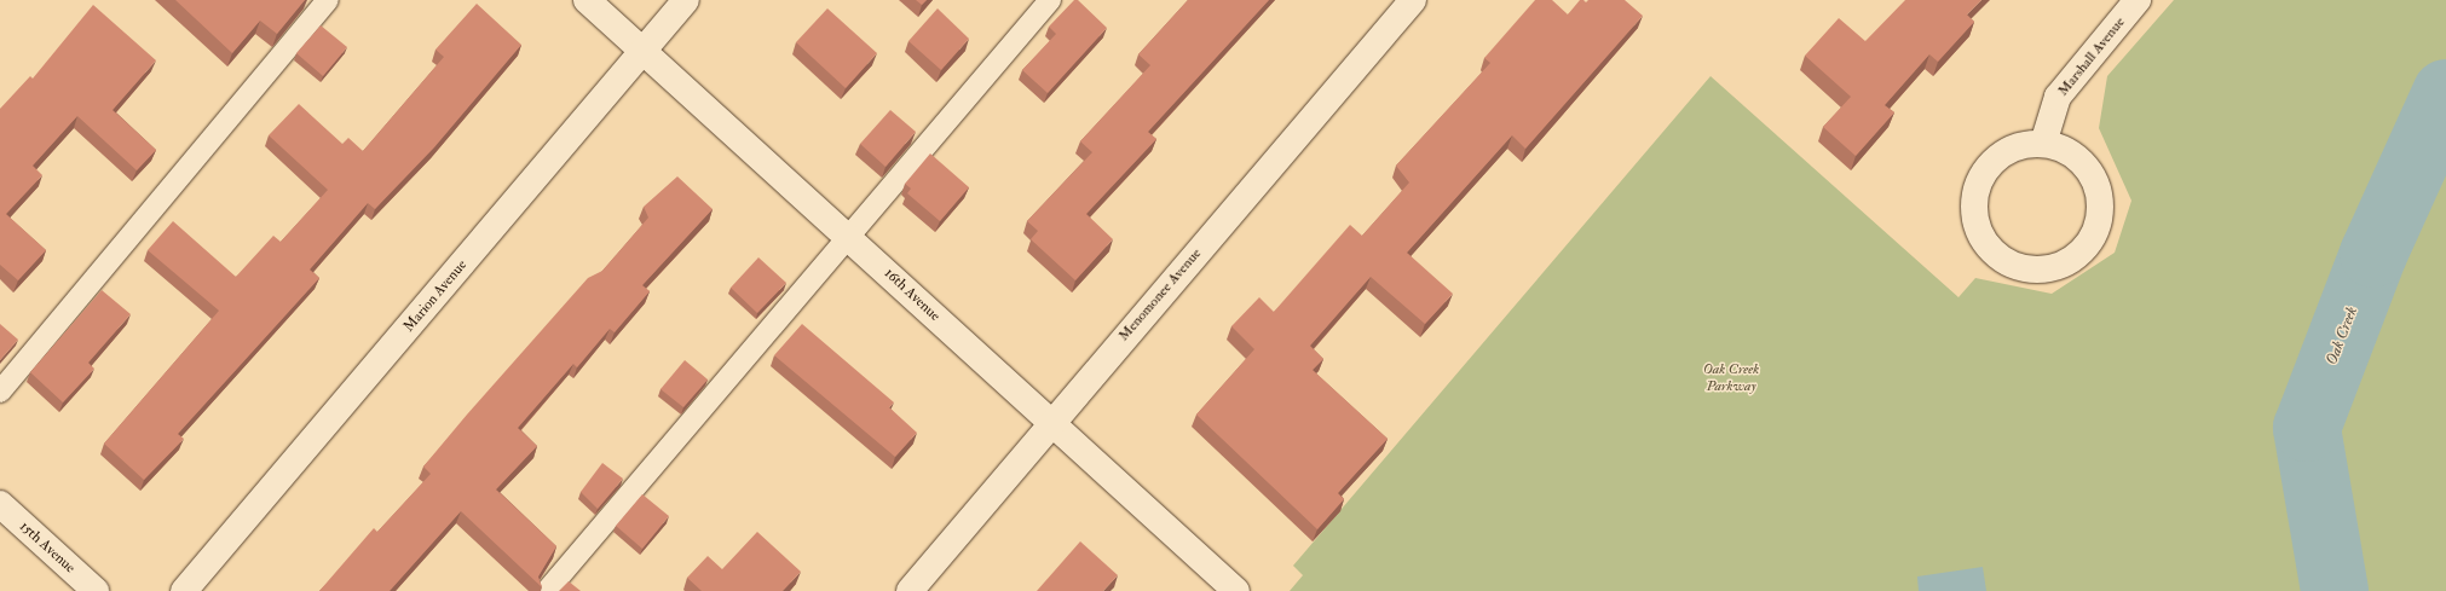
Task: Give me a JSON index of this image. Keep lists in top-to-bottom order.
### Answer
{
  "streets": {
    "street": [
      "Marshall Avenue",
      "16th Avenue",
      "Menomonee Avenue",
      "Marion Avenue",
      "15th Avenue"
    ]
  },
  "crossings": [
    ["16th Avenue", "Menomonee Avenue"],
    ["16th Avenue", "Marion Avenue"]
  ],
  "water": ["Oak Creek"],
  "parks": ["Oak Creek Parkway"]
}
